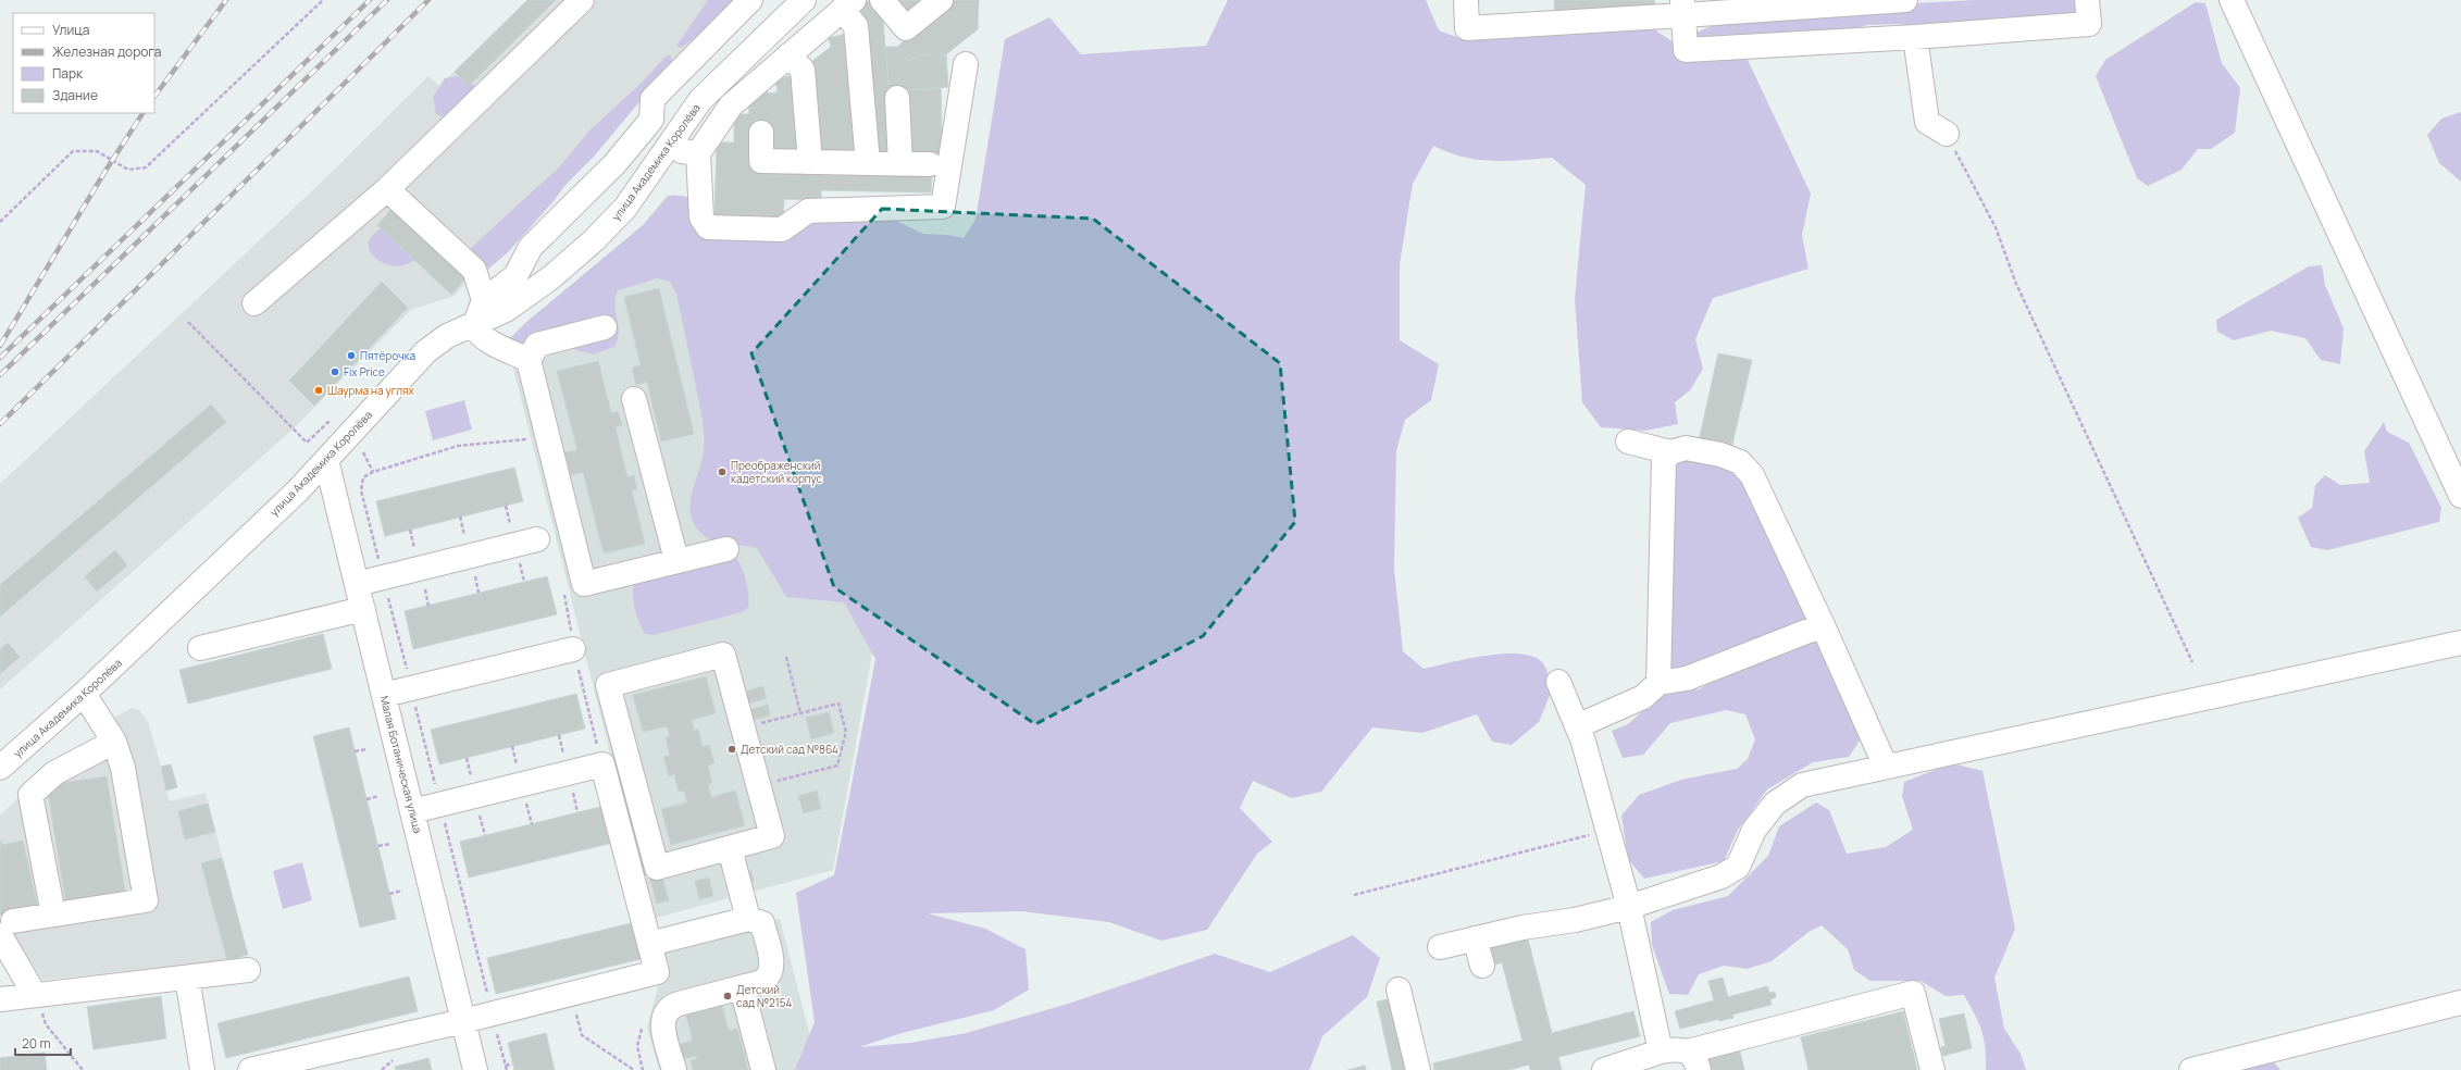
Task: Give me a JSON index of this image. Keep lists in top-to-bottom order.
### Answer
{
  "streets": {
    "street": ["улица Академика Королёва", "Малая Ботаническая улица"]
  },
  "crossings": [
    ["улица Академика Королёва", "Малая Ботаническая улица"]
  ],
  "places": [
    "Пятёрочка",
    "Fix Price",
    "Шаурма на углях",
    "Преображенский кадетский корпус",
    "Детский сад №864",
    "Детский сад №2154"
  ],
  "legend": [
    "Улица",
    "Железная дорога",
    "Парк",
    "Здание"
  ],
  "scale_bar": "20 m"
}
